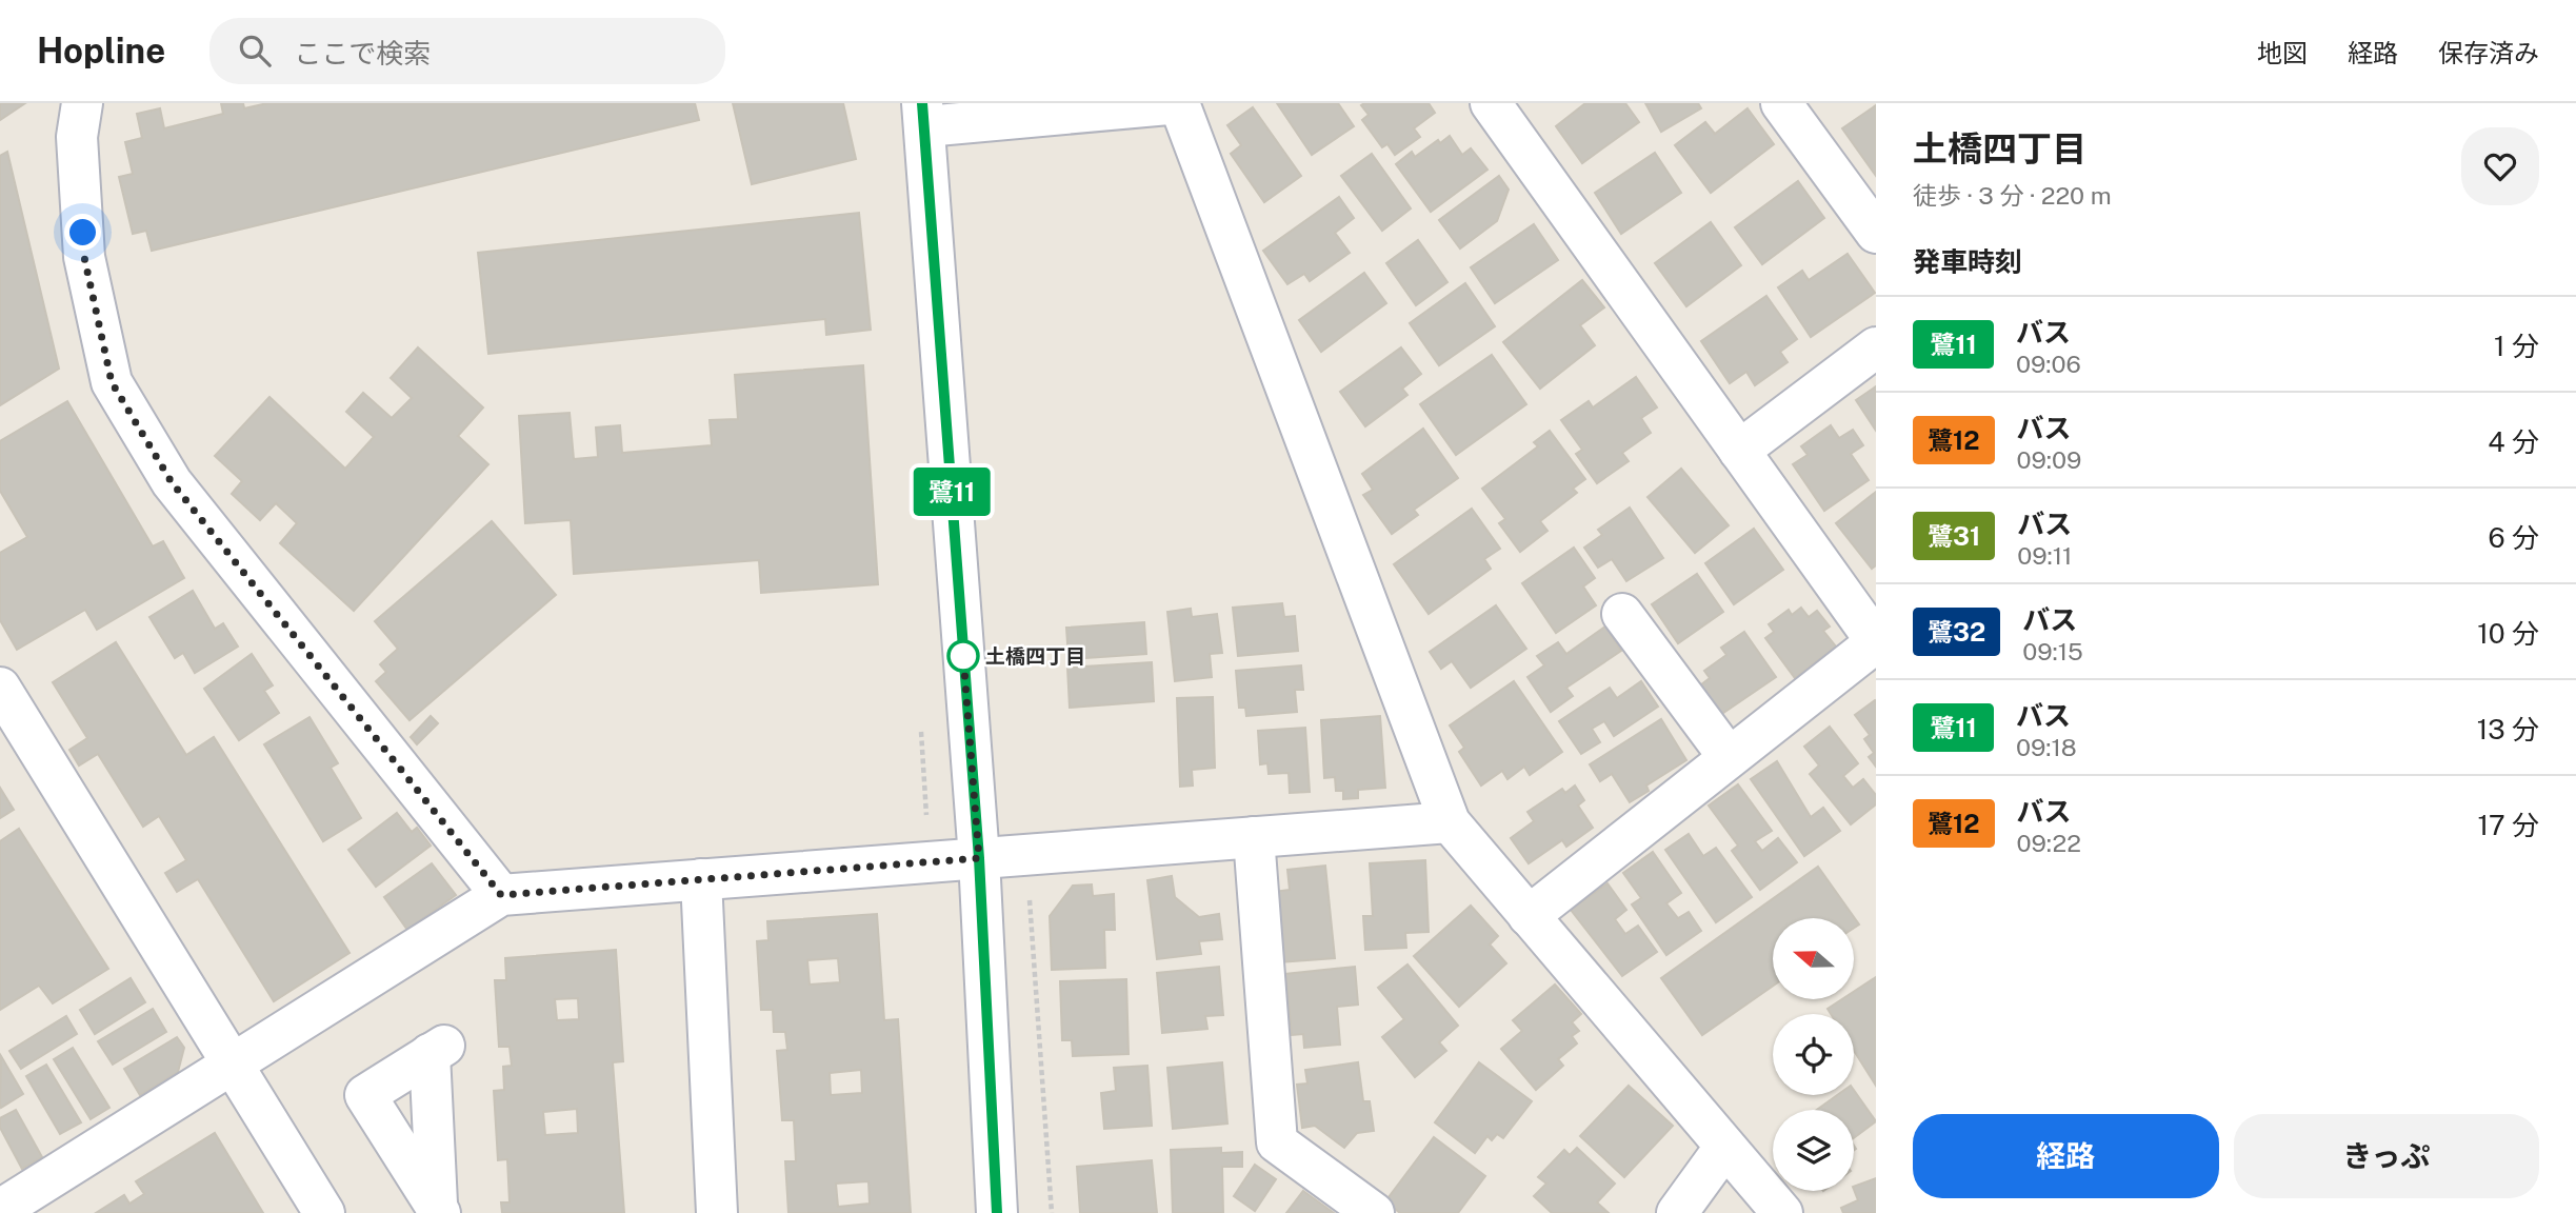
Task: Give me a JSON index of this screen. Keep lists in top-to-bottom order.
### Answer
{
  "places": ["土橋四丁目"],
  "lines": ["bus line 鷺11"],
  "north": "left",
  "page": {
    "header": "Hopline",
    "search": "ここで検索",
    "nav": ["地図", "経路", "保存済み"],
    "on_map": "鷺11",
    "heading": [
      ["土橋四丁目", "徒歩 · 3 分 · 220 m"],
      "発車時刻"
    ],
    "list": [
      {
        "mark": "鷺11",
        "name": "バス",
        "note": "09:06",
        "value": "1 分"
      },
      {
        "mark": "鷺12",
        "name": "バス",
        "note": "09:09",
        "value": "4 分"
      },
      {
        "mark": "鷺31",
        "name": "バス",
        "note": "09:11",
        "value": "6 分"
      },
      {
        "mark": "鷺32",
        "name": "バス",
        "note": "09:15",
        "value": "10 分"
      },
      {
        "mark": "鷺11",
        "name": "バス",
        "note": "09:18",
        "value": "13 分"
      },
      {
        "mark": "鷺12",
        "name": "バス",
        "note": "09:22",
        "value": "17 分"
      }
    ],
    "buttons": ["経路", "きっぷ"]
  }
}
